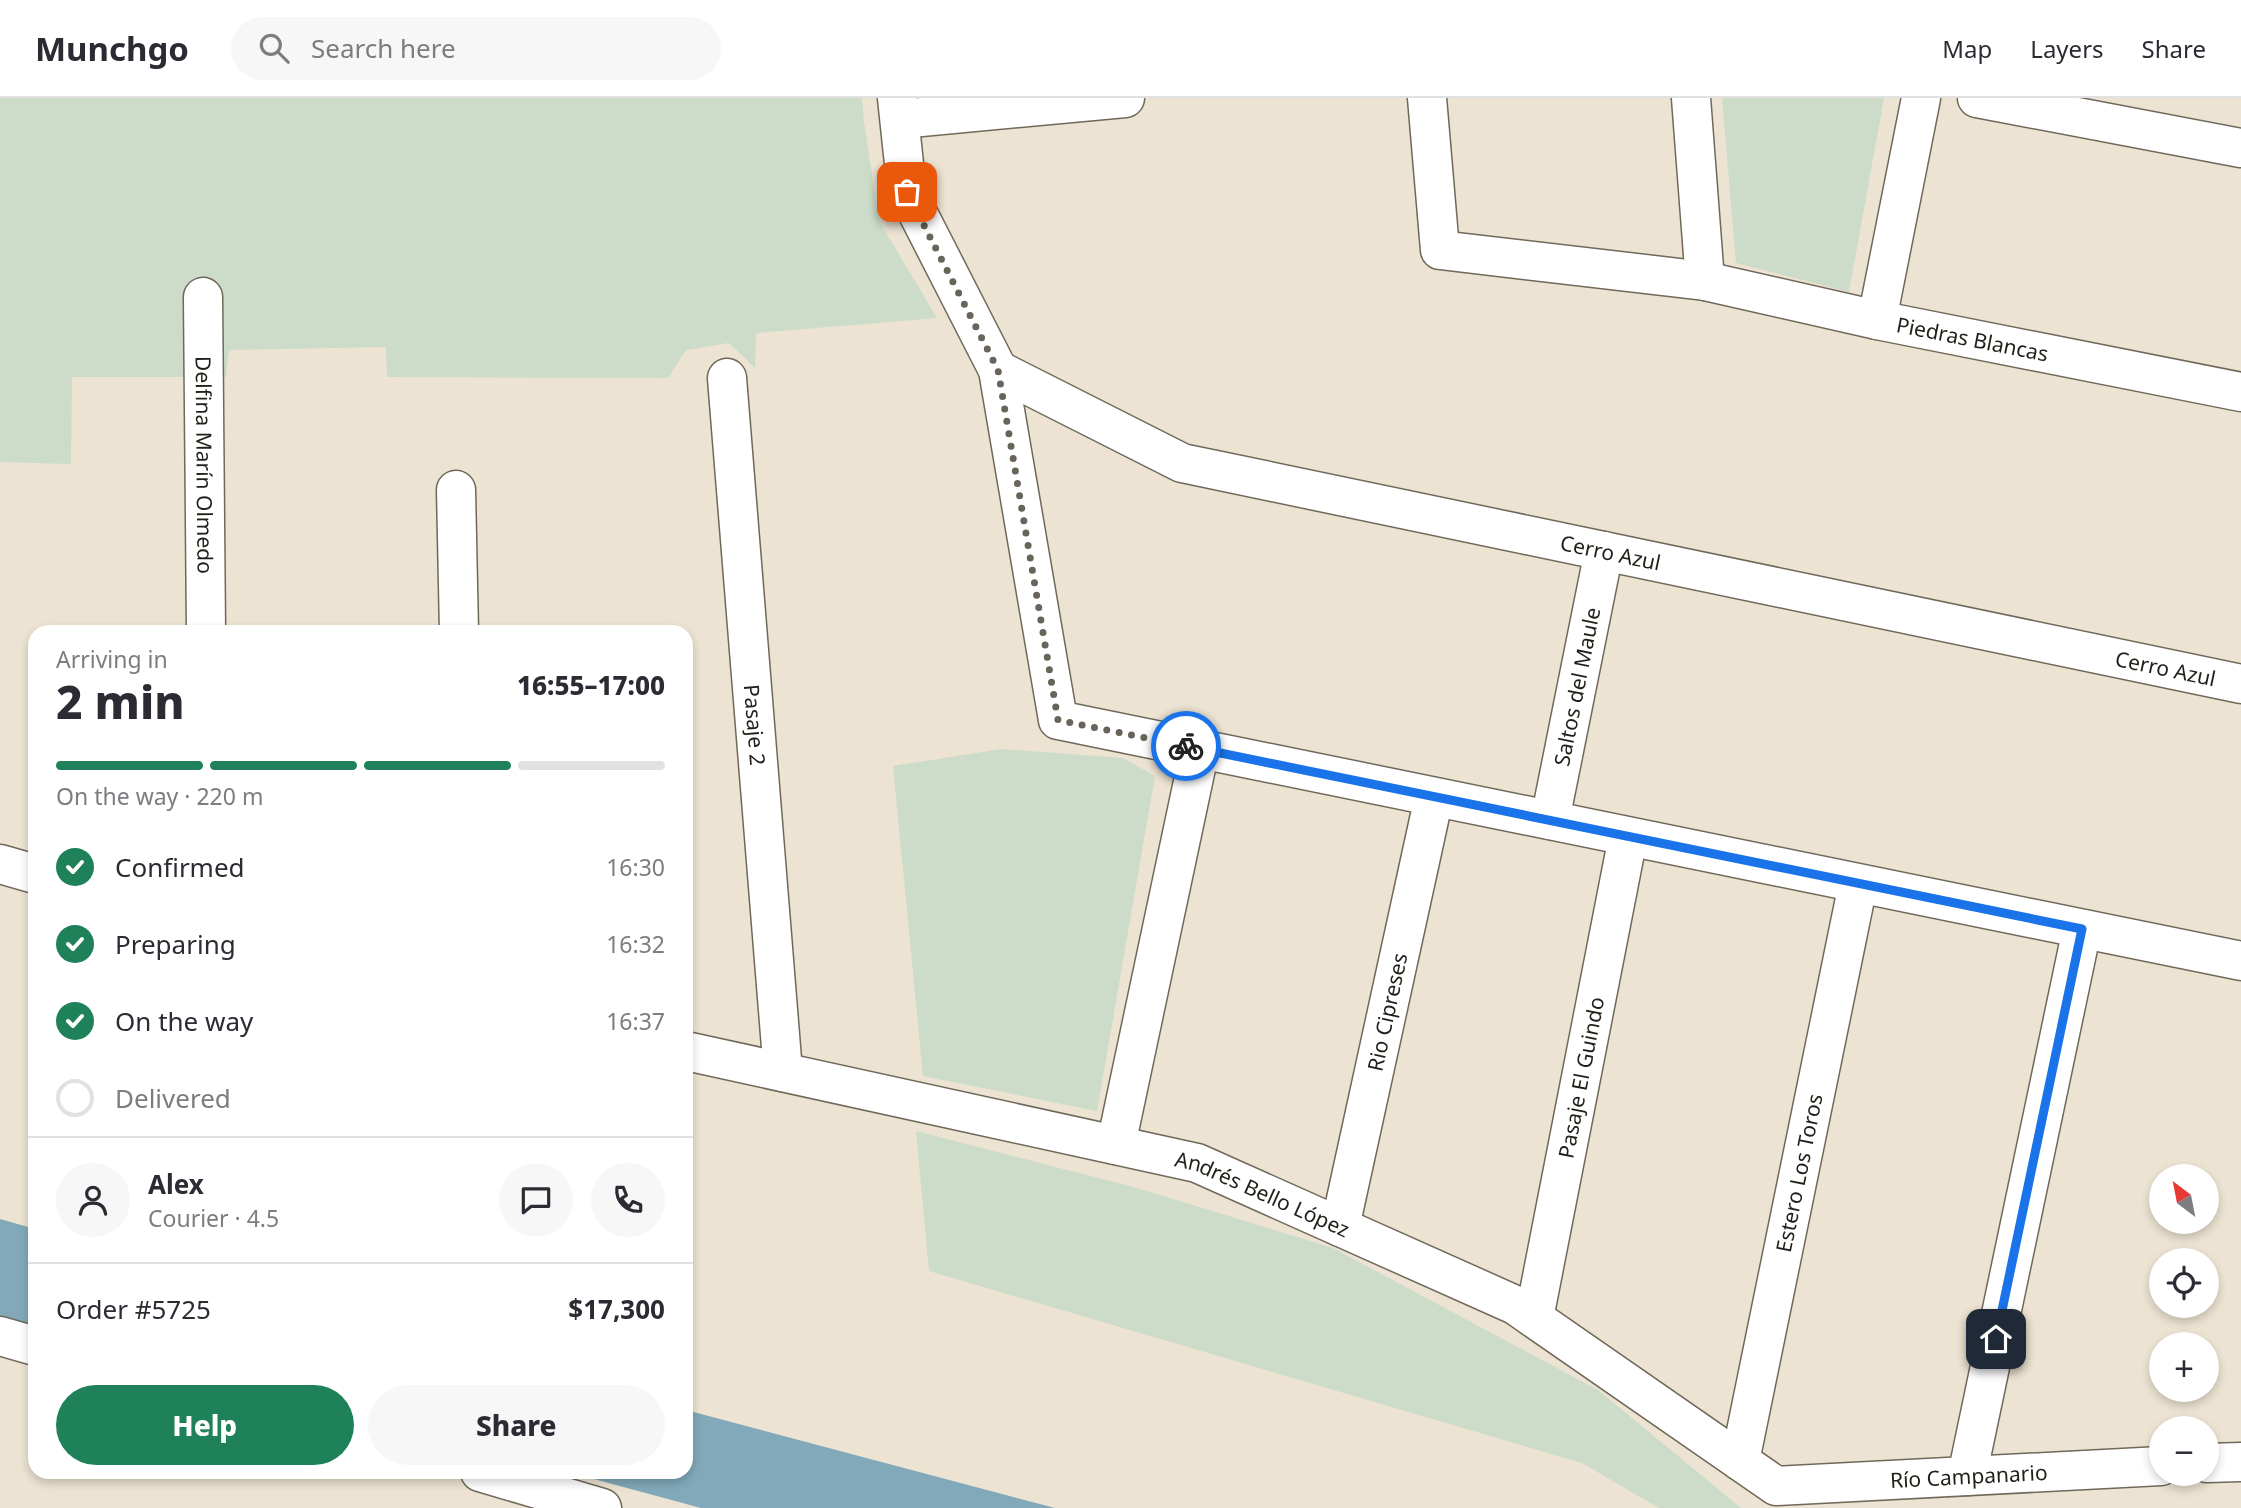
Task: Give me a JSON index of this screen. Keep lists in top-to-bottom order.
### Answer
{
  "streets": {
    "street": [
      "Piedras Blancas",
      "Delfina Marín Olmedo",
      "Cerro Azul",
      "Saltos del Maule",
      "Pasaje 2",
      "Rio Cipreses",
      "Pasaje El Guindo",
      "Estero Los Toros",
      "Andrés Bello López",
      "Río Campanario"
    ]
  },
  "crossings": [
    ["Cerro Azul", "Saltos del Maule"],
    ["Pasaje 2", "Andrés Bello López"],
    ["Rio Cipreses", "Andrés Bello López"],
    ["Pasaje El Guindo", "Andrés Bello López"],
    ["Estero Los Toros", "Andrés Bello López"],
    ["Andrés Bello López", "Río Campanario"]
  ],
  "north": "top left",
  "page": {
    "header": "Munchgo",
    "search": "Search here",
    "nav": ["Map", "Layers", "Share"],
    "heading": ["2 min", "Arriving in", "16:55–17:00"],
    "panel": [
      "Alex",
      "Courier · 4.5",
      "Order #5725",
      "$17,300"
    ],
    "bar": "On the way · 220 m",
    "list": [
      ["Confirmed", "16:30"],
      ["Preparing", "16:32"],
      ["On the way", "16:37"],
      "Delivered"
    ],
    "map_buttons": ["+", "−"],
    "buttons": ["Help", "Share"]
  }
}
